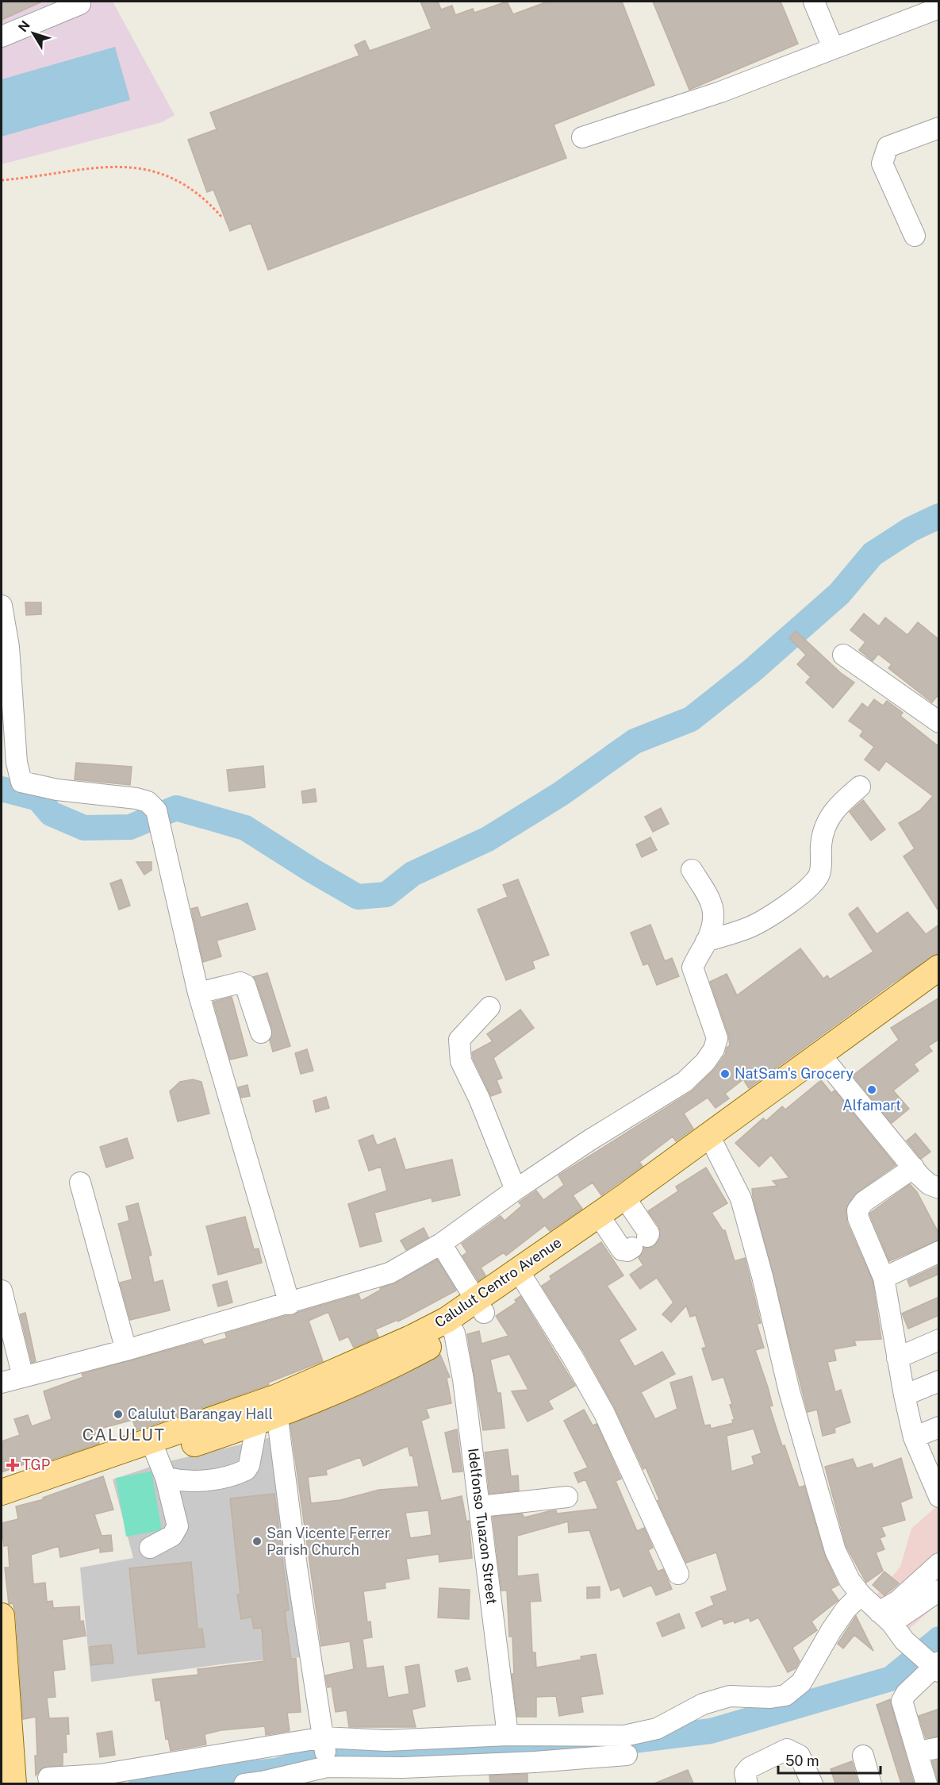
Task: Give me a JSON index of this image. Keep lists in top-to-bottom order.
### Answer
{
  "streets": {
    "main road": ["Calulut Centro Avenue"],
    "street": ["Idelfonso Tuazon Street"]
  },
  "crossings": [
    ["Calulut Centro Avenue", "Idelfonso Tuazon Street"]
  ],
  "districts": ["CALULUT"],
  "places": {
    "other": [
      "NatSam's Grocery",
      "Alfamart",
      "Calulut Barangay Hall",
      "San Vicente Ferrer Parish Church"
    ],
    "health": ["TGP"]
  },
  "scale_bar": "50 m",
  "north": "top left"
}
